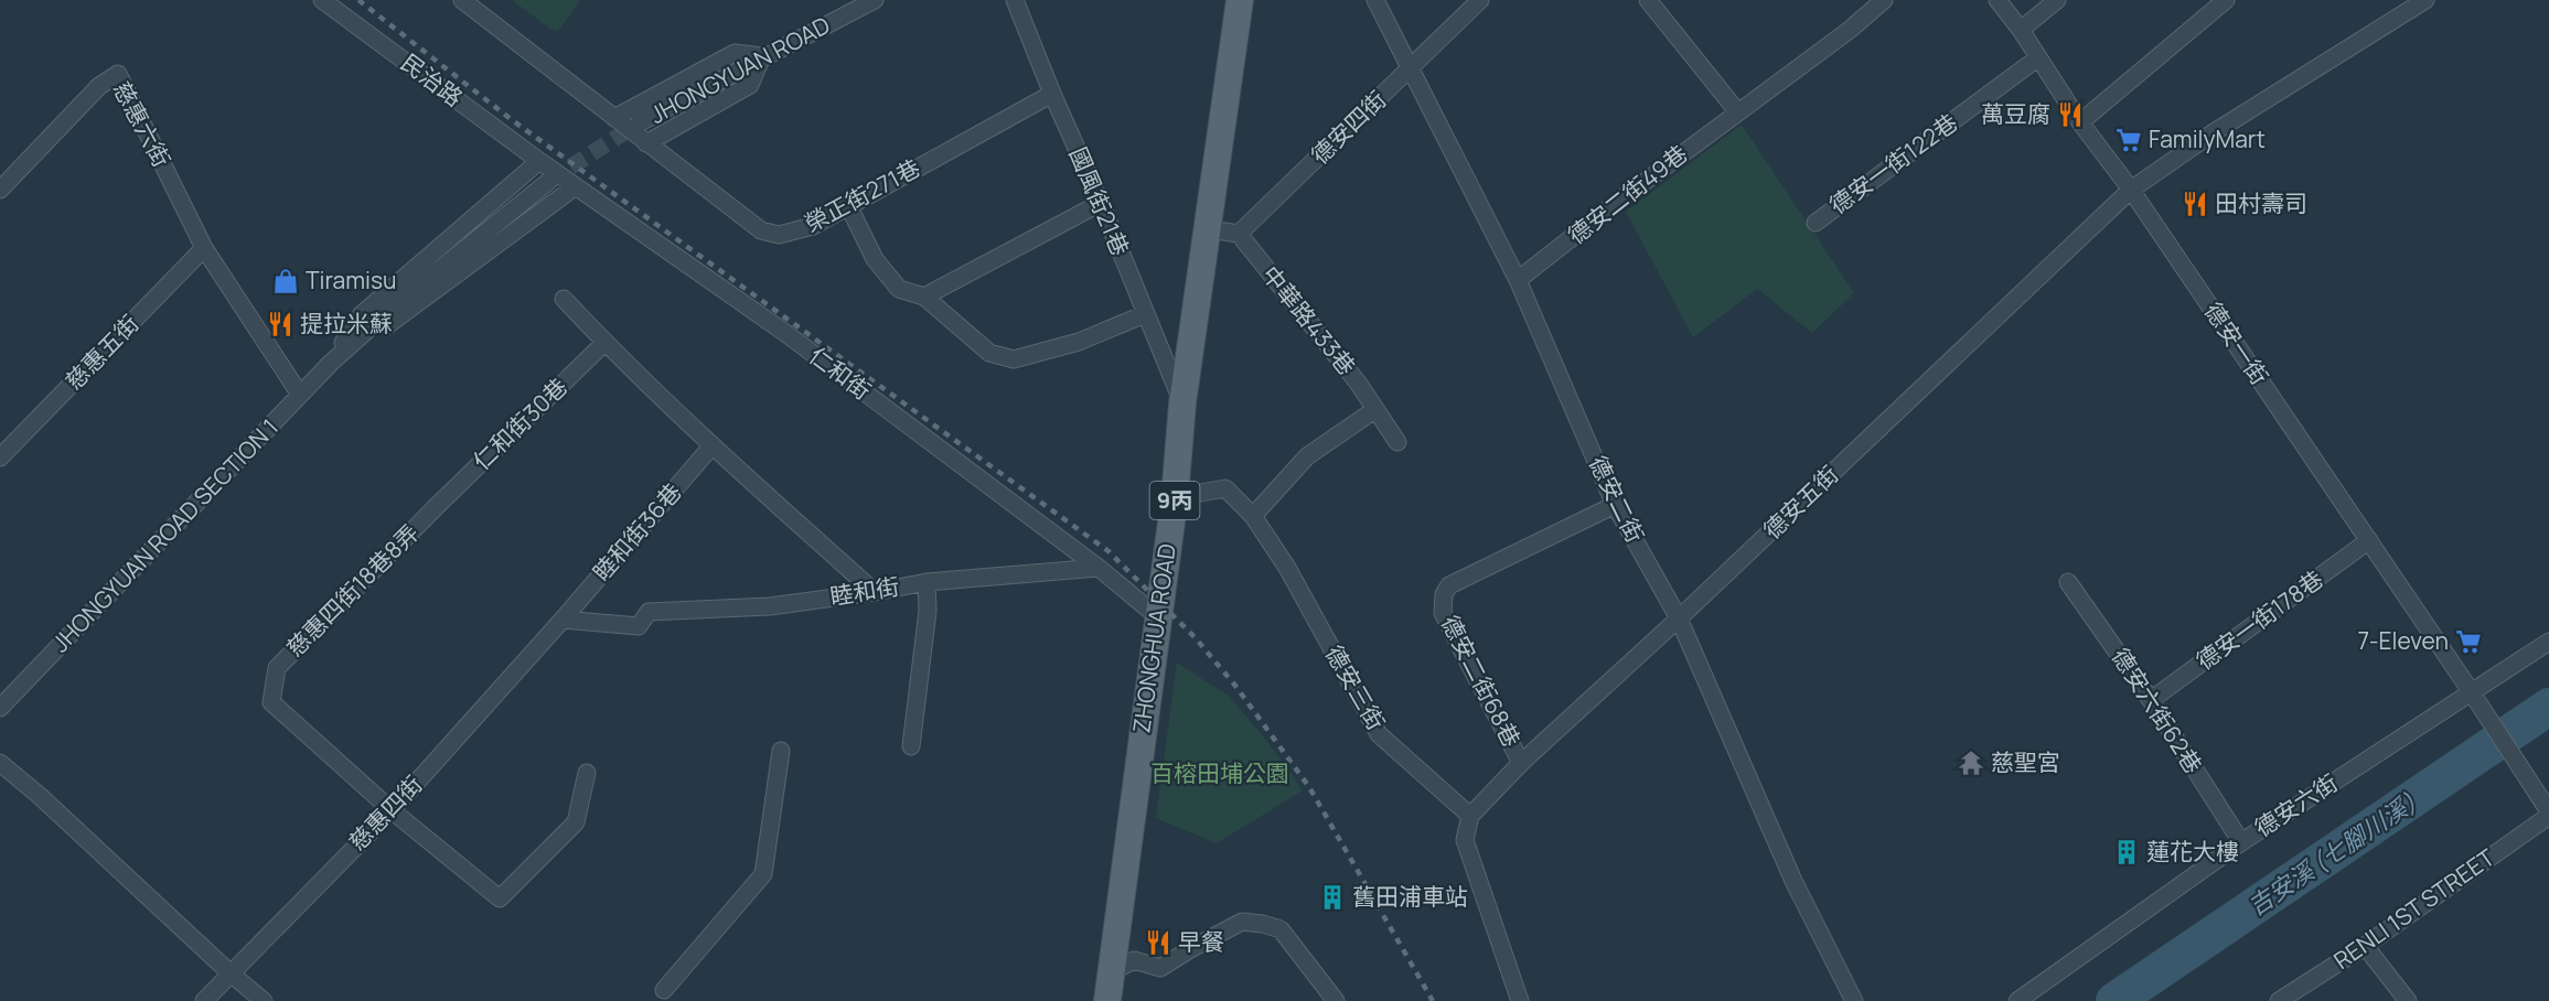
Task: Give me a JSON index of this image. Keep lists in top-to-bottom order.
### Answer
{
  "streets": {
    "main road": ["9丙", "ZHONGHUA ROAD"],
    "street": [
      "JHONGYUAN ROAD",
      "民治路",
      "慈惠六街",
      "德安四街",
      "德安一街122巷",
      "德安二街49巷",
      "榮正街271巷",
      "國風街21巷",
      "中華路433巷",
      "德安一街",
      "慈惠五街",
      "仁和街",
      "仁和街30巷",
      "德安二街",
      "德安五街",
      "睦和街36巷",
      "JHONGYUAN ROAD SECTION 1",
      "慈惠四街18巷8弄",
      "睦和街",
      "德安一街178巷",
      "德安二街68巷",
      "德安三街",
      "德安六街62巷",
      "德安六街",
      "慈惠四街",
      "RENLI 1ST STREET"
    ]
  },
  "crossings": [
    ["民治路", "仁和街"],
    ["慈惠六街", "慈惠五街"],
    ["德安四街", "中華路433巷"],
    ["德安四街", "德安二街"],
    ["德安一街122巷", "德安一街"],
    ["德安二街49巷", "德安二街"],
    ["榮正街271巷", "國風街21巷"],
    ["國風街21巷", "ZHONGHUA ROAD"],
    ["德安一街", "德安五街"],
    ["德安一街", "德安一街178巷"],
    ["德安一街", "德安六街"],
    ["德安一街", "RENLI 1ST STREET"],
    ["仁和街", "睦和街"],
    ["仁和街30巷", "慈惠四街18巷8弄"],
    ["德安二街", "德安五街"],
    ["德安二街", "德安二街68巷"],
    ["德安五街", "德安二街68巷"],
    ["德安五街", "德安三街"],
    ["睦和街36巷", "睦和街"],
    ["睦和街36巷", "慈惠四街"],
    ["慈惠四街18巷8弄", "慈惠四街"],
    ["睦和街", "慈惠四街"],
    ["德安一街178巷", "德安六街62巷"],
    ["ZHONGHUA ROAD", "德安三街"],
    ["德安六街62巷", "德安六街"]
  ],
  "water": ["吉安溪 (七腳川溪)"],
  "parks": ["百榕田埔公園"],
  "places": {
    "restaurant": [
      "萬豆腐",
      "田村壽司",
      "提拉米蘇",
      "早餐"
    ],
    "supermarket": ["FamilyMart", "7-Eleven"],
    "shop": ["Tiramisu"],
    "temple": ["慈聖宮"],
    "building": ["蓮花大樓", "舊田浦車站"]
  }
}
